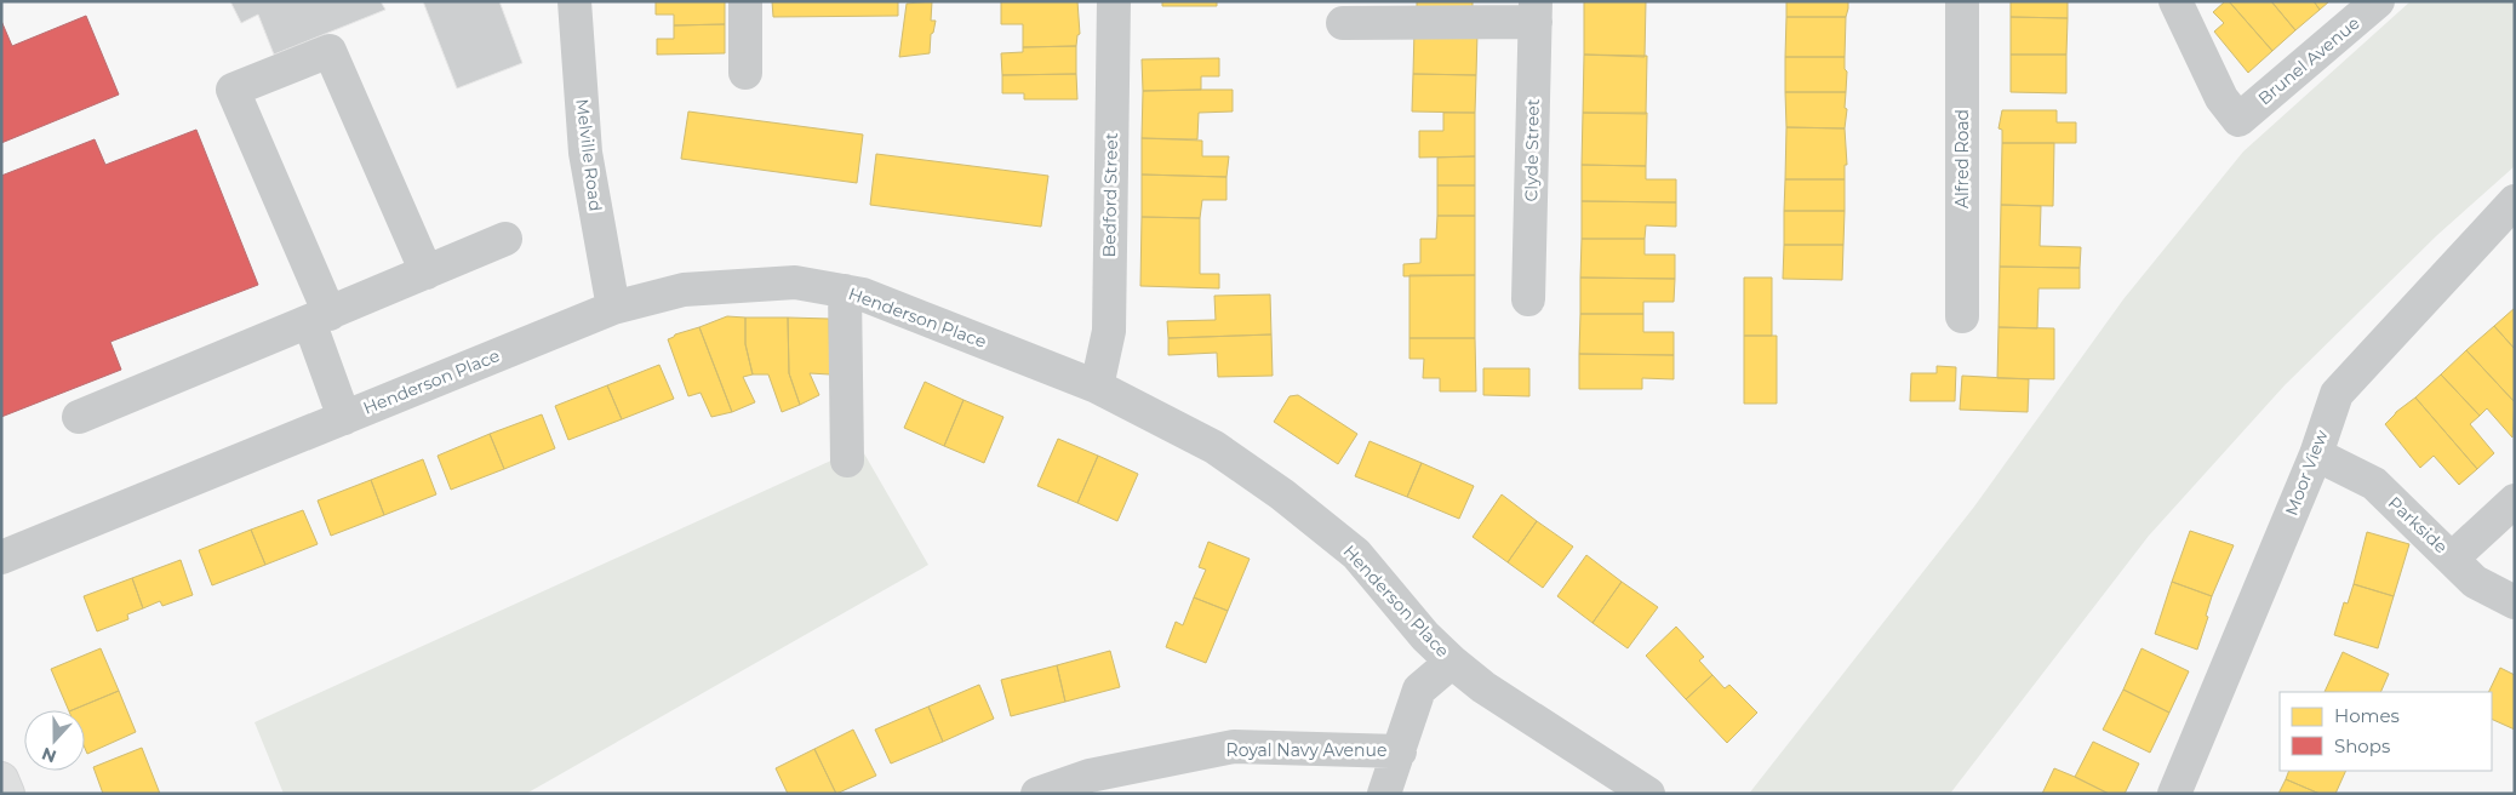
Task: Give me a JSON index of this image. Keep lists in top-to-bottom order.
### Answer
{
  "streets": {
    "street": [
      "Brunel Avenue",
      "Clyde Street",
      "Melville Road",
      "Alfred Road",
      "Bedford Street",
      "Henderson Place",
      "Moor View",
      "Parkside",
      "Royal Navy Avenue"
    ]
  },
  "crossings": [
    ["Melville Road", "Henderson Place"],
    ["Bedford Street", "Henderson Place"],
    ["Moor View", "Parkside"]
  ],
  "legend": ["Homes", "Shops"],
  "north": "bottom"
}
